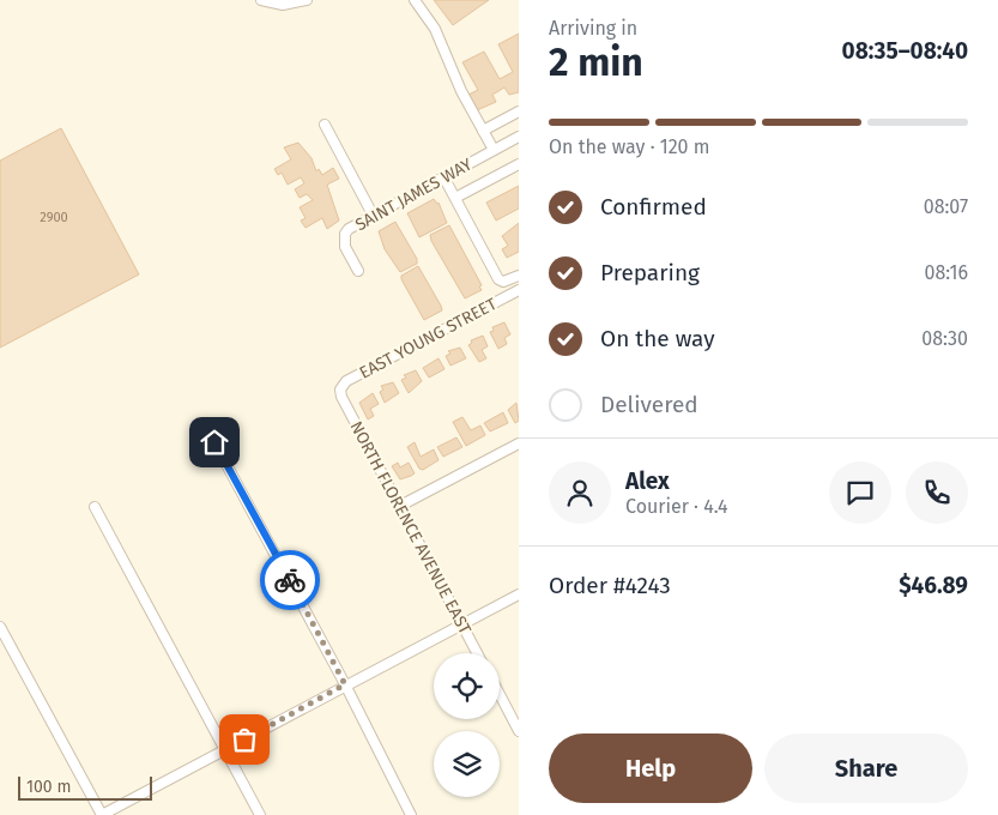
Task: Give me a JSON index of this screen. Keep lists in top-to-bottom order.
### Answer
{
  "streets": {
    "street": ["SAINT JAMES WAY", "EAST YOUNG STREET", "NORTH FLORENCE AVENUE EAST"]
  },
  "crossings": [
    ["EAST YOUNG STREET", "NORTH FLORENCE AVENUE EAST"]
  ],
  "house_numbers": ["2900"],
  "scale_bar": "100 m",
  "page": {
    "heading": ["2 min", "Arriving in", "08:35–08:40"],
    "panel": [
      "Alex",
      "Courier · 4.4",
      "Order #4243",
      "$46.89"
    ],
    "bar": "On the way · 120 m",
    "list": [
      ["Confirmed", "08:07"],
      ["Preparing", "08:16"],
      ["On the way", "08:30"],
      "Delivered"
    ],
    "buttons": ["Help", "Share"],
    "scale": "100 m"
  }
}
